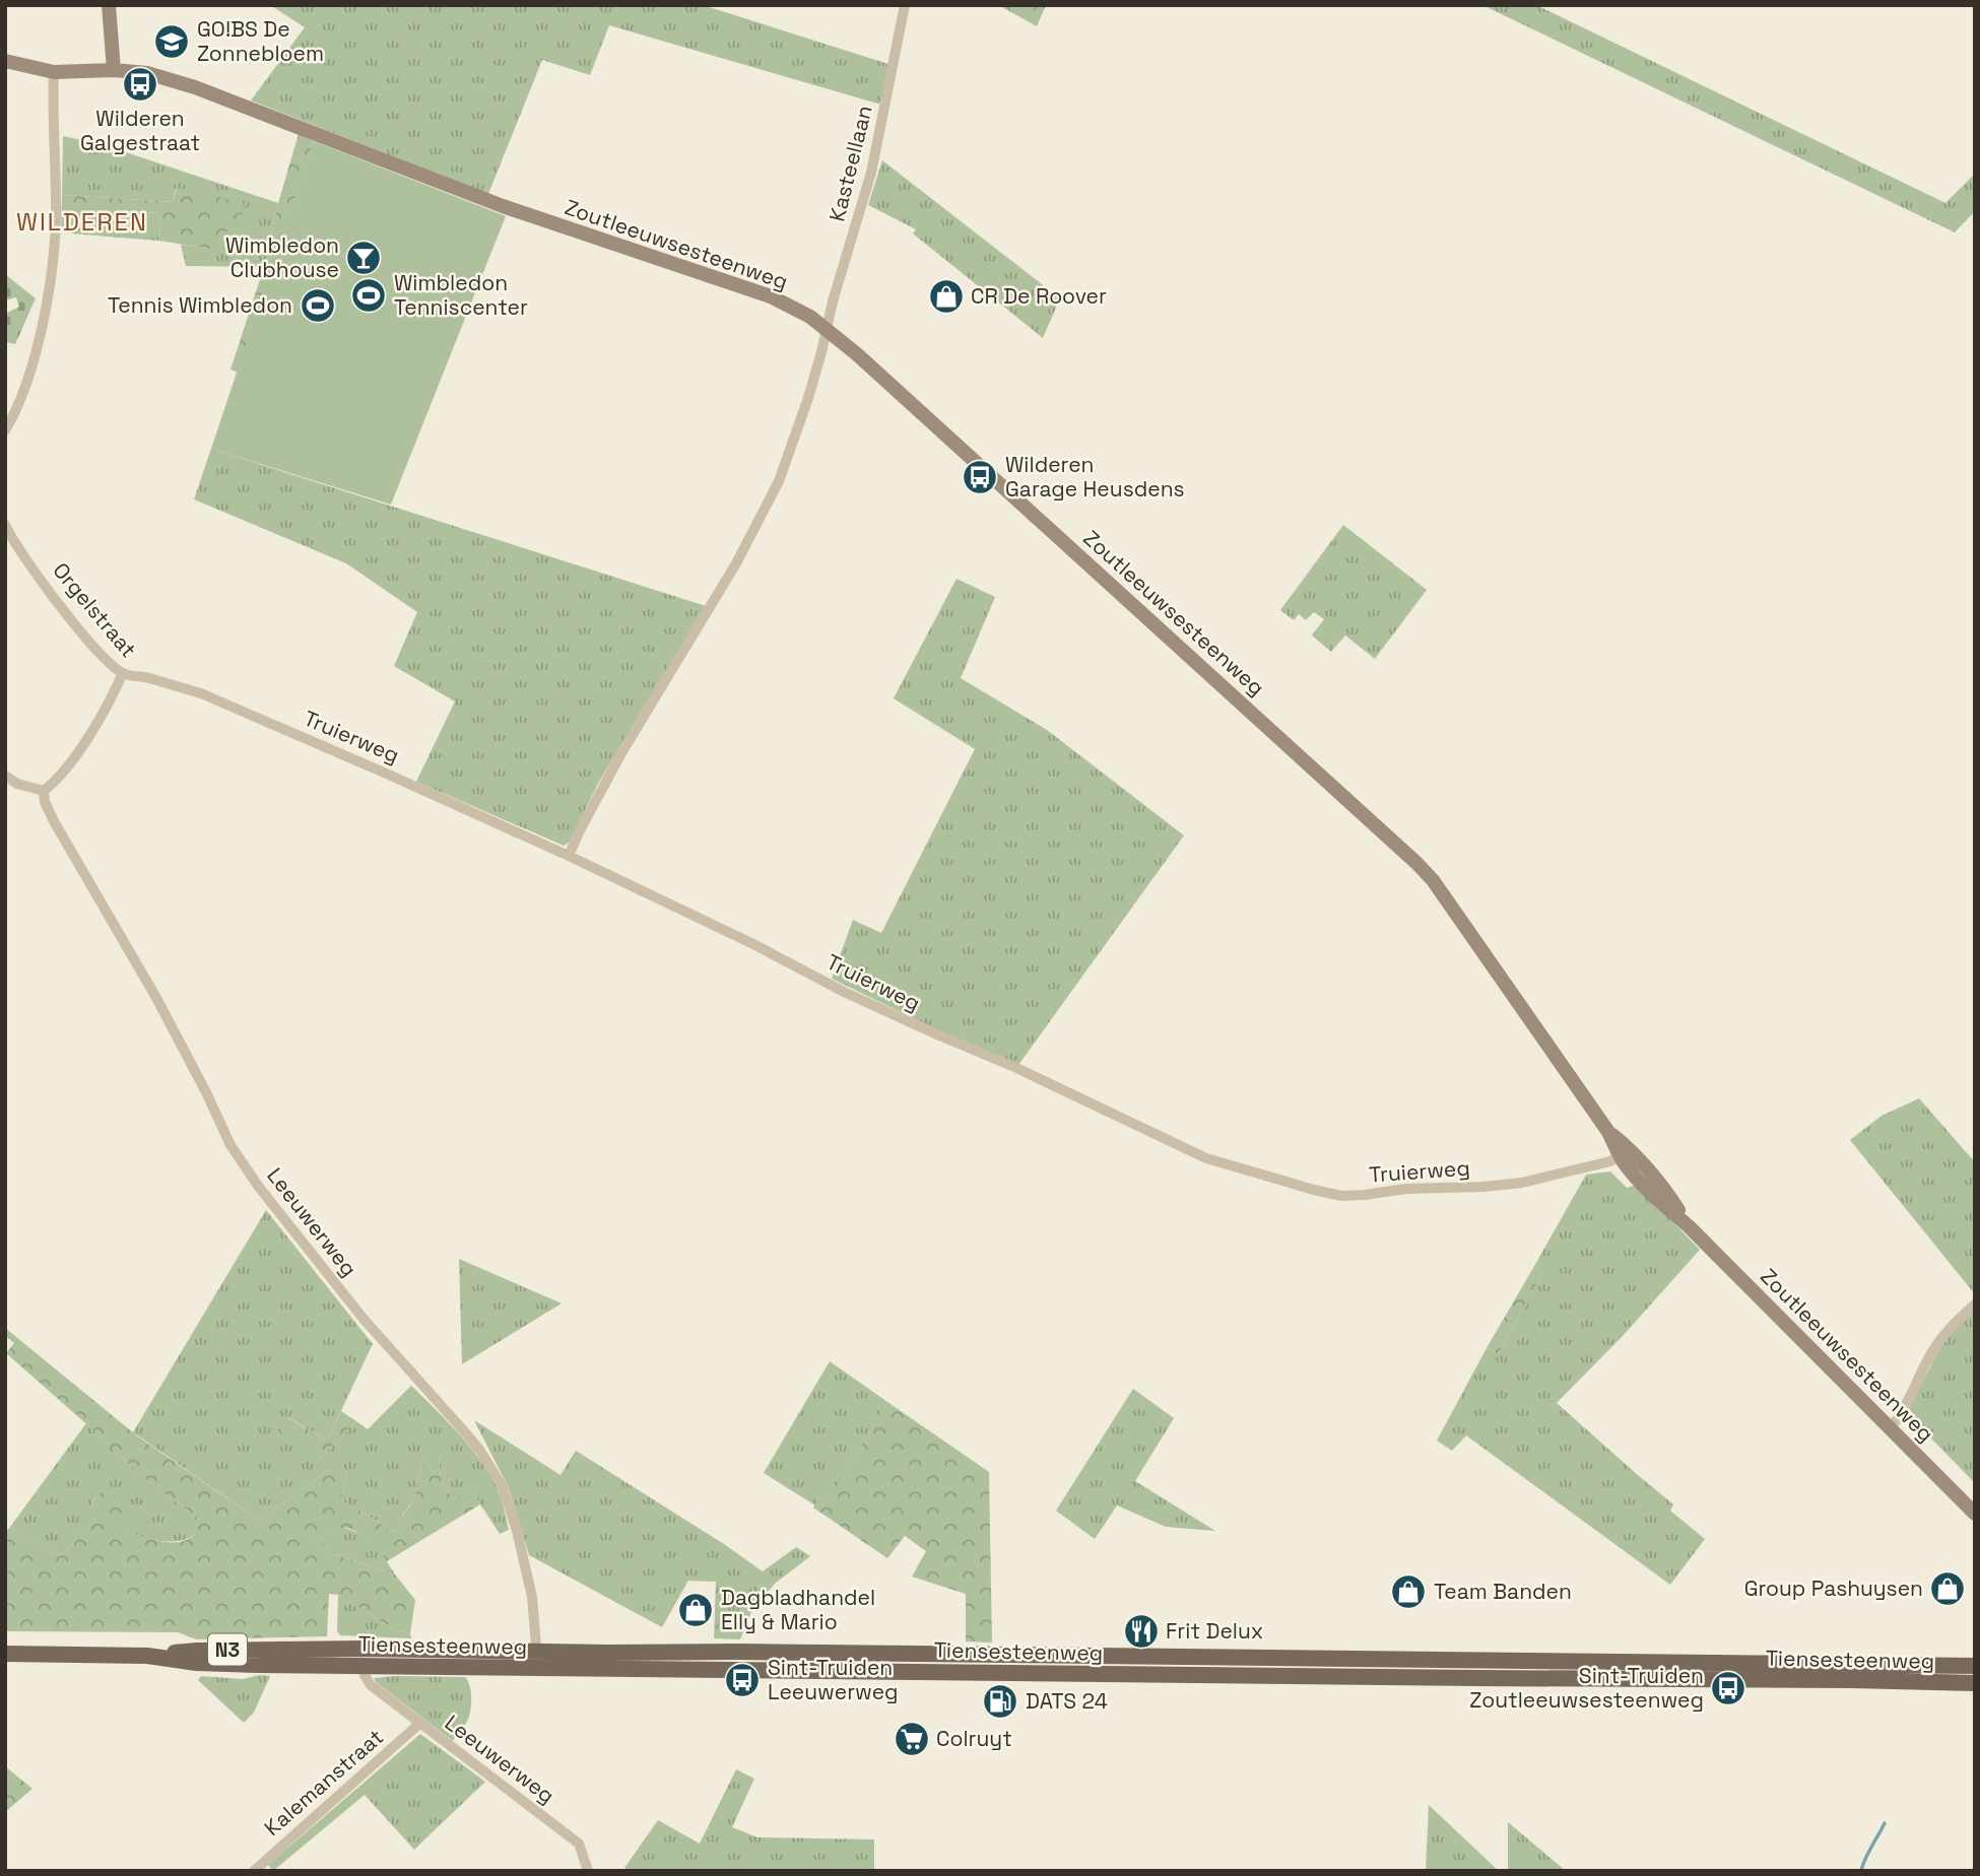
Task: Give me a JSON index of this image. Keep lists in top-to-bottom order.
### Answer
{
  "streets": {
    "main road": ["Tiensesteenweg", "N3"],
    "street": [
      "Kasteellaan",
      "Zoutleeuwsesteenweg",
      "Orgelstraat",
      "Truierweg",
      "Leeuwerweg",
      "Kalemanstraat"
    ]
  },
  "crossings": [
    ["Kasteellaan", "Zoutleeuwsesteenweg"],
    ["Kasteellaan", "Truierweg"],
    ["Zoutleeuwsesteenweg", "Truierweg"],
    ["Orgelstraat", "Truierweg"],
    ["Orgelstraat", "Leeuwerweg"],
    ["Leeuwerweg", "Tiensesteenweg"],
    ["Leeuwerweg", "Kalemanstraat"]
  ],
  "districts": ["WILDEREN"],
  "places": {
    "school or university": ["GO!BS De Zonnebloem"],
    "bus stop": [
      "Wilderen Galgestraat",
      "Wilderen Garage Heusdens",
      "Sint-Truiden Leeuwerweg",
      "Sint-Truiden Zoutleeuwsesteenweg"
    ],
    "bar": ["Wimbledon Clubhouse"],
    "sports": ["Wimbledon Tenniscenter", "Tennis Wimbledon"],
    "shop": [
      "CR De Roover",
      "Group Pashuysen",
      "Team Banden",
      "Dagbladhandel Elly & Mario"
    ],
    "restaurant": ["Frit Delux"],
    "fuel station": ["DATS 24"],
    "supermarket": ["Colruyt"]
  }
}
